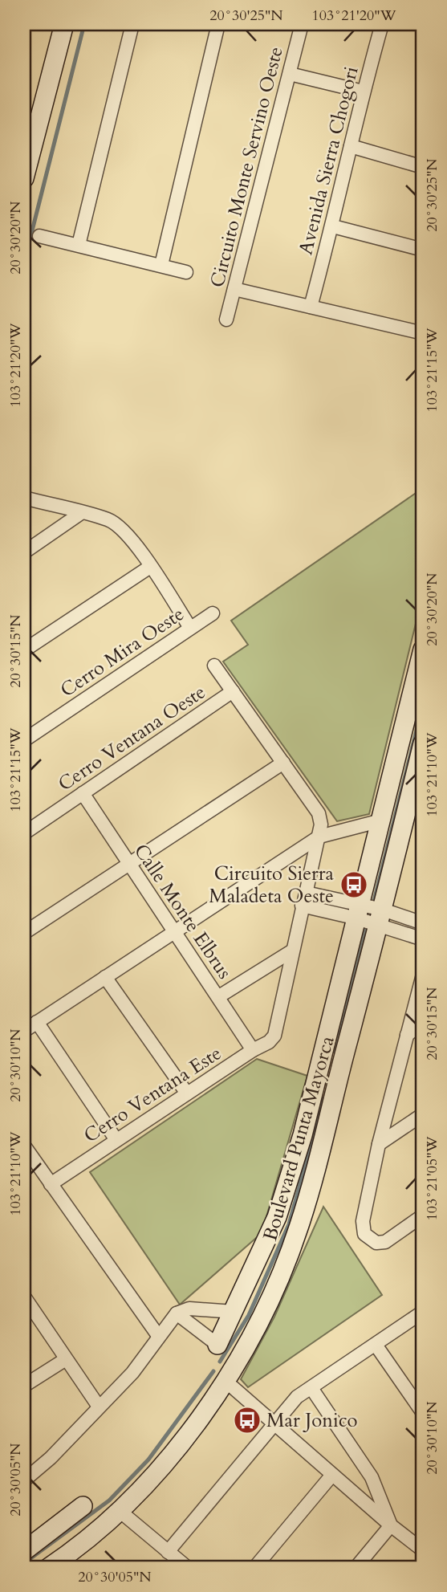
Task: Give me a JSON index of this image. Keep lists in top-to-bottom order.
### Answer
{
  "streets": {
    "street": [
      "Avenida Sierra Chogori",
      "Circuito Monte Servino Oeste",
      "Cerro Mira Oeste",
      "Cerro Ventana Oeste",
      "Calle Monte Elbrus",
      "Cerro Ventana Este",
      "Boulevard Punta Mayorca"
    ]
  },
  "crossings": [
    ["Cerro Ventana Oeste", "Calle Monte Elbrus"],
    ["Calle Monte Elbrus", "Cerro Ventana Este"]
  ],
  "places": {
    "bus stop": ["Circuito Sierra Maladeta Oeste", "Mar Jonico"]
  },
  "coordinates": [
    "20°30'25\"N",
    "103°21'20\"W",
    "20°30'20\"N",
    "103°21'15\"W",
    "20°30'15\"N",
    "103°21'10\"W",
    "20°30'10\"N",
    "103°21'05\"W",
    "20°30'05\"N"
  ]
}
